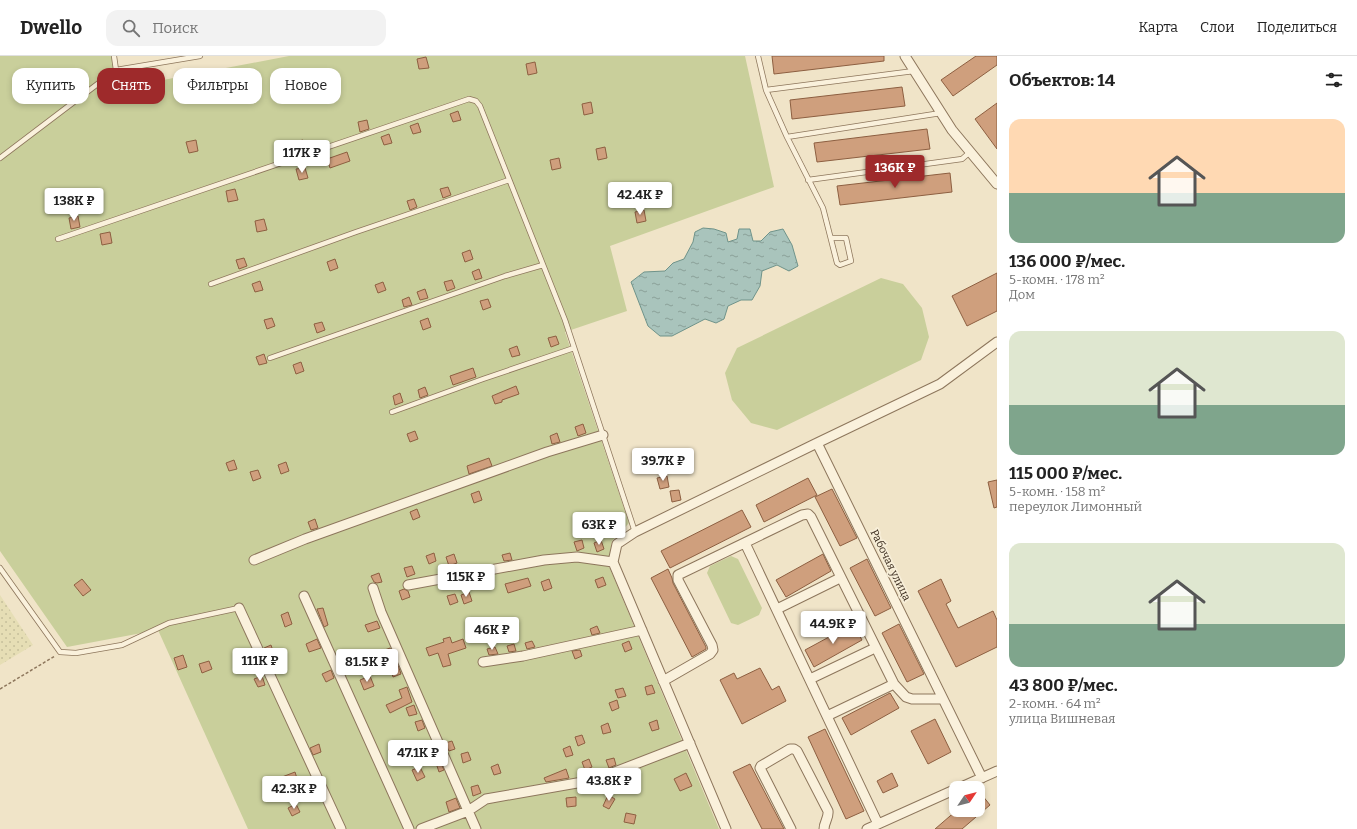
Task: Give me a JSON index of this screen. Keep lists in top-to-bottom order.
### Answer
{
  "streets": {
    "street": ["Рабочая улица"]
  },
  "north": "top right",
  "page": {
    "header": "Dwello",
    "search": "Поиск",
    "nav": ["Карта", "Слои", "Поделиться"],
    "heading": "Объектов: 14",
    "chip": [
      "Купить",
      "Снять",
      "Фильтры",
      "Новое"
    ],
    "list": [
      {
        "name": "136 000 ₽/мес.",
        "note": "5-комн. · 178 m² · Дом"
      },
      {
        "name": "115 000 ₽/мес.",
        "note": "5-комн. · 158 m² · переулок Лимонный"
      },
      {
        "name": "43 800 ₽/мес.",
        "note": "2-комн. · 64 m² · улица Вишневая"
      }
    ],
    "price": [
      "117K ₽",
      "136K ₽",
      "42.4K ₽",
      "138K ₽",
      "39.7K ₽",
      "63K ₽",
      "115K ₽",
      "44.9K ₽",
      "46K ₽",
      "111K ₽",
      "81.5K ₽",
      "47.1K ₽",
      "43.8K ₽",
      "42.3K ₽"
    ]
  }
}
